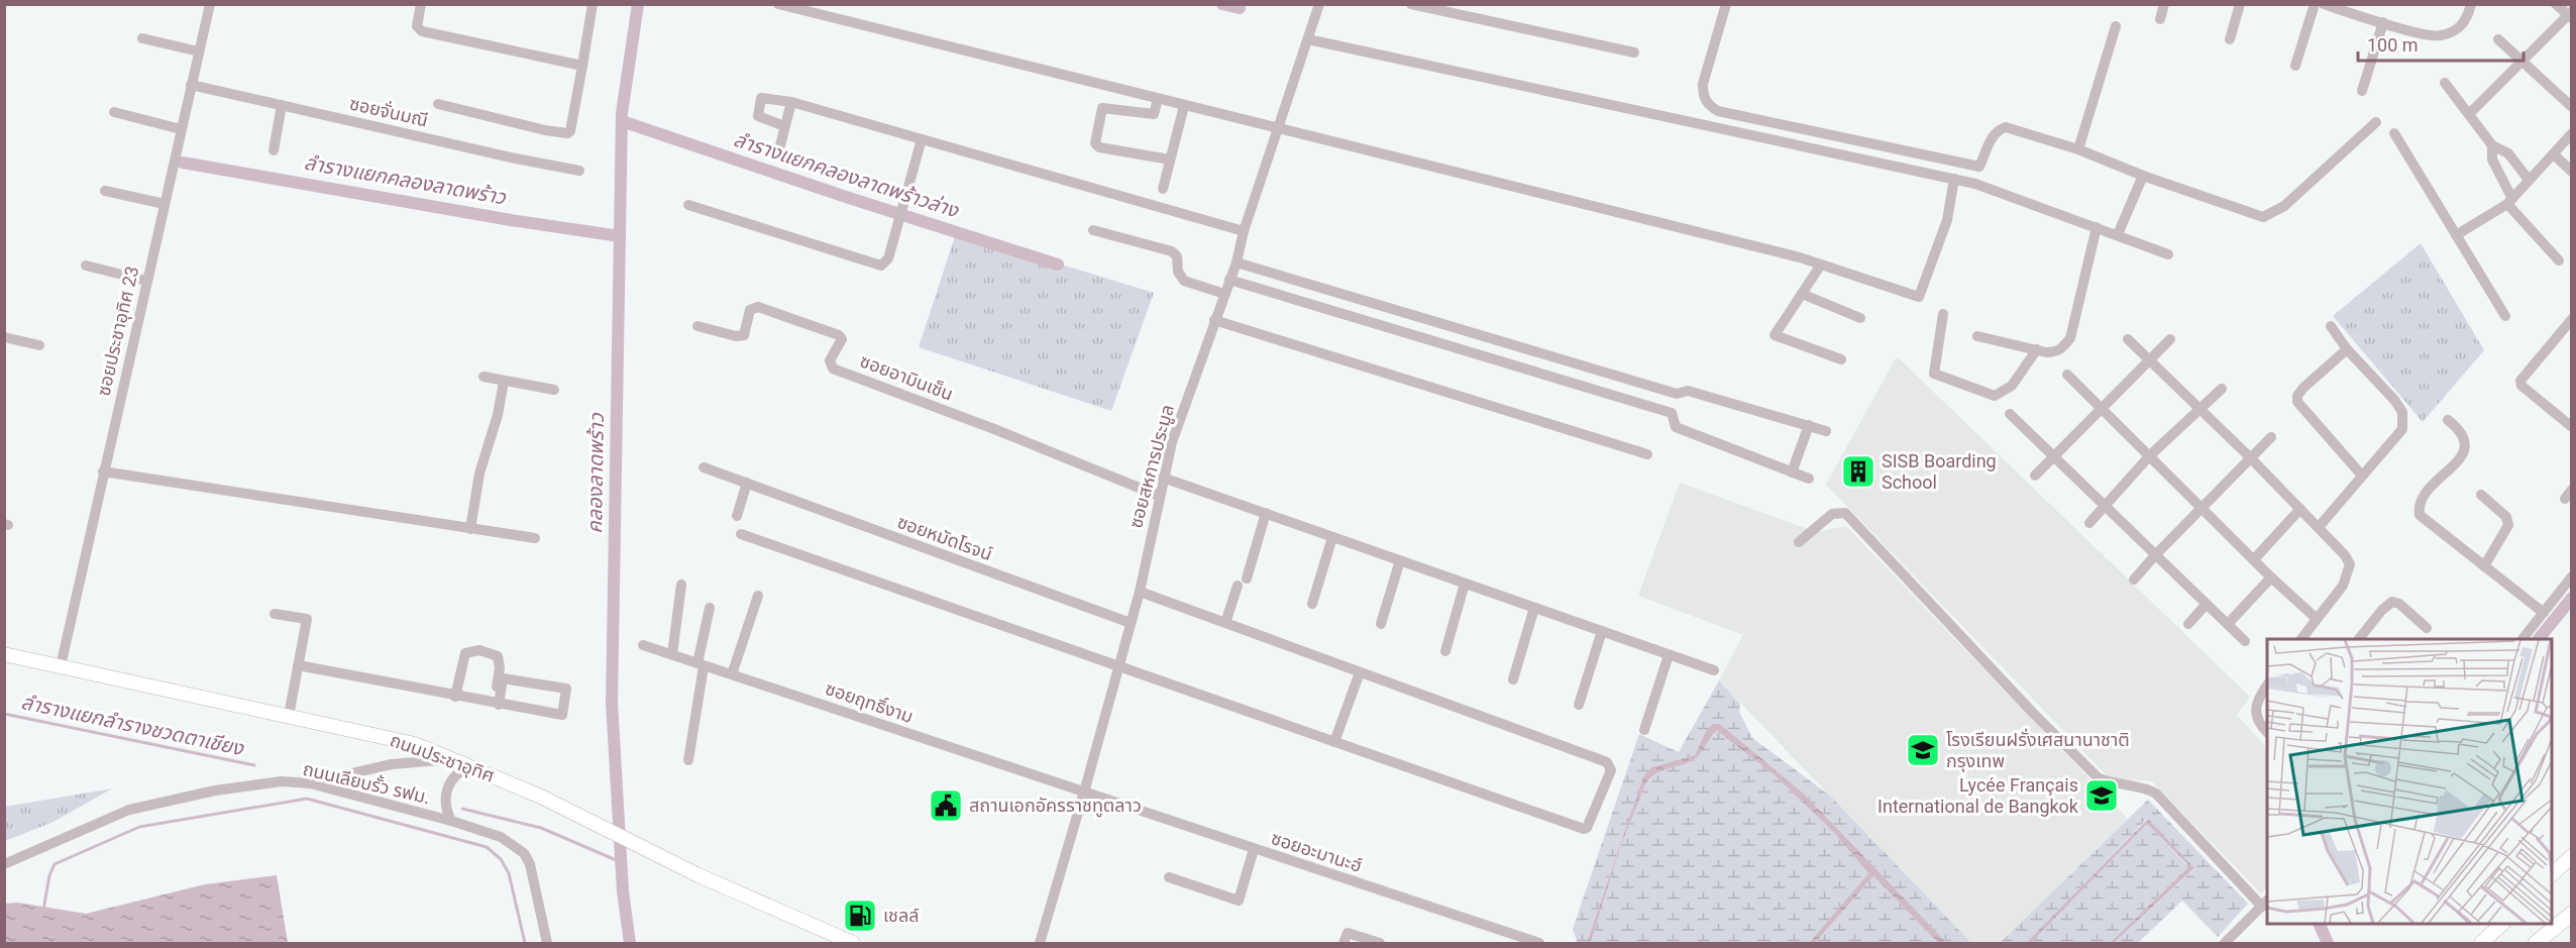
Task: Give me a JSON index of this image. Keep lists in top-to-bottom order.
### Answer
{
  "streets": {
    "main road": ["ถนนประชาอุทิศ"],
    "street": [
      "ซอยจั่นมณี",
      "ซอยประชาอุทิศ 23",
      "ซอยอามินเซ็น",
      "ซอยสหการประมูล",
      "ซอยหมัดโรจน์",
      "ซอยฤทธิ์งาม",
      "ถนนเลียบรั้ว รฟม.",
      "ซอยอะมานะฮ์"
    ]
  },
  "crossings": [
    ["ซอยจั่นมณี", "ซอยประชาอุทิศ 23"],
    ["ซอยประชาอุทิศ 23", "ถนนประชาอุทิศ"],
    ["ซอยอามินเซ็น", "ซอยสหการประมูล"],
    ["ซอยสหการประมูล", "ซอยหมัดโรจน์"],
    ["ซอยสหการประมูล", "ซอยฤทธิ์งาม"],
    ["ซอยสหการประมูล", "ซอยอะมานะฮ์"],
    ["ซอยฤทธิ์งาม", "ซอยอะมานะฮ์"]
  ],
  "water": [
    "ลำรางแยกคลองลาดพร้าวล่าง",
    "ลำรางแยกคลองลาดพร้าว",
    "คลองลาดพร้าว",
    "ลำรางแยกลำรางชวดตาเชียง"
  ],
  "places": {
    "building": ["SISB Boarding School"],
    "school or university": ["โรงเรียนฝรั่งเศสนานาชาติ กรุงเทพ", "Lycée Français International de Bangkok"],
    "public building": ["สถานเอกอัครราชทูตลาว"],
    "fuel station": ["เชลล์"]
  },
  "scale_bar": "100 m"
}
